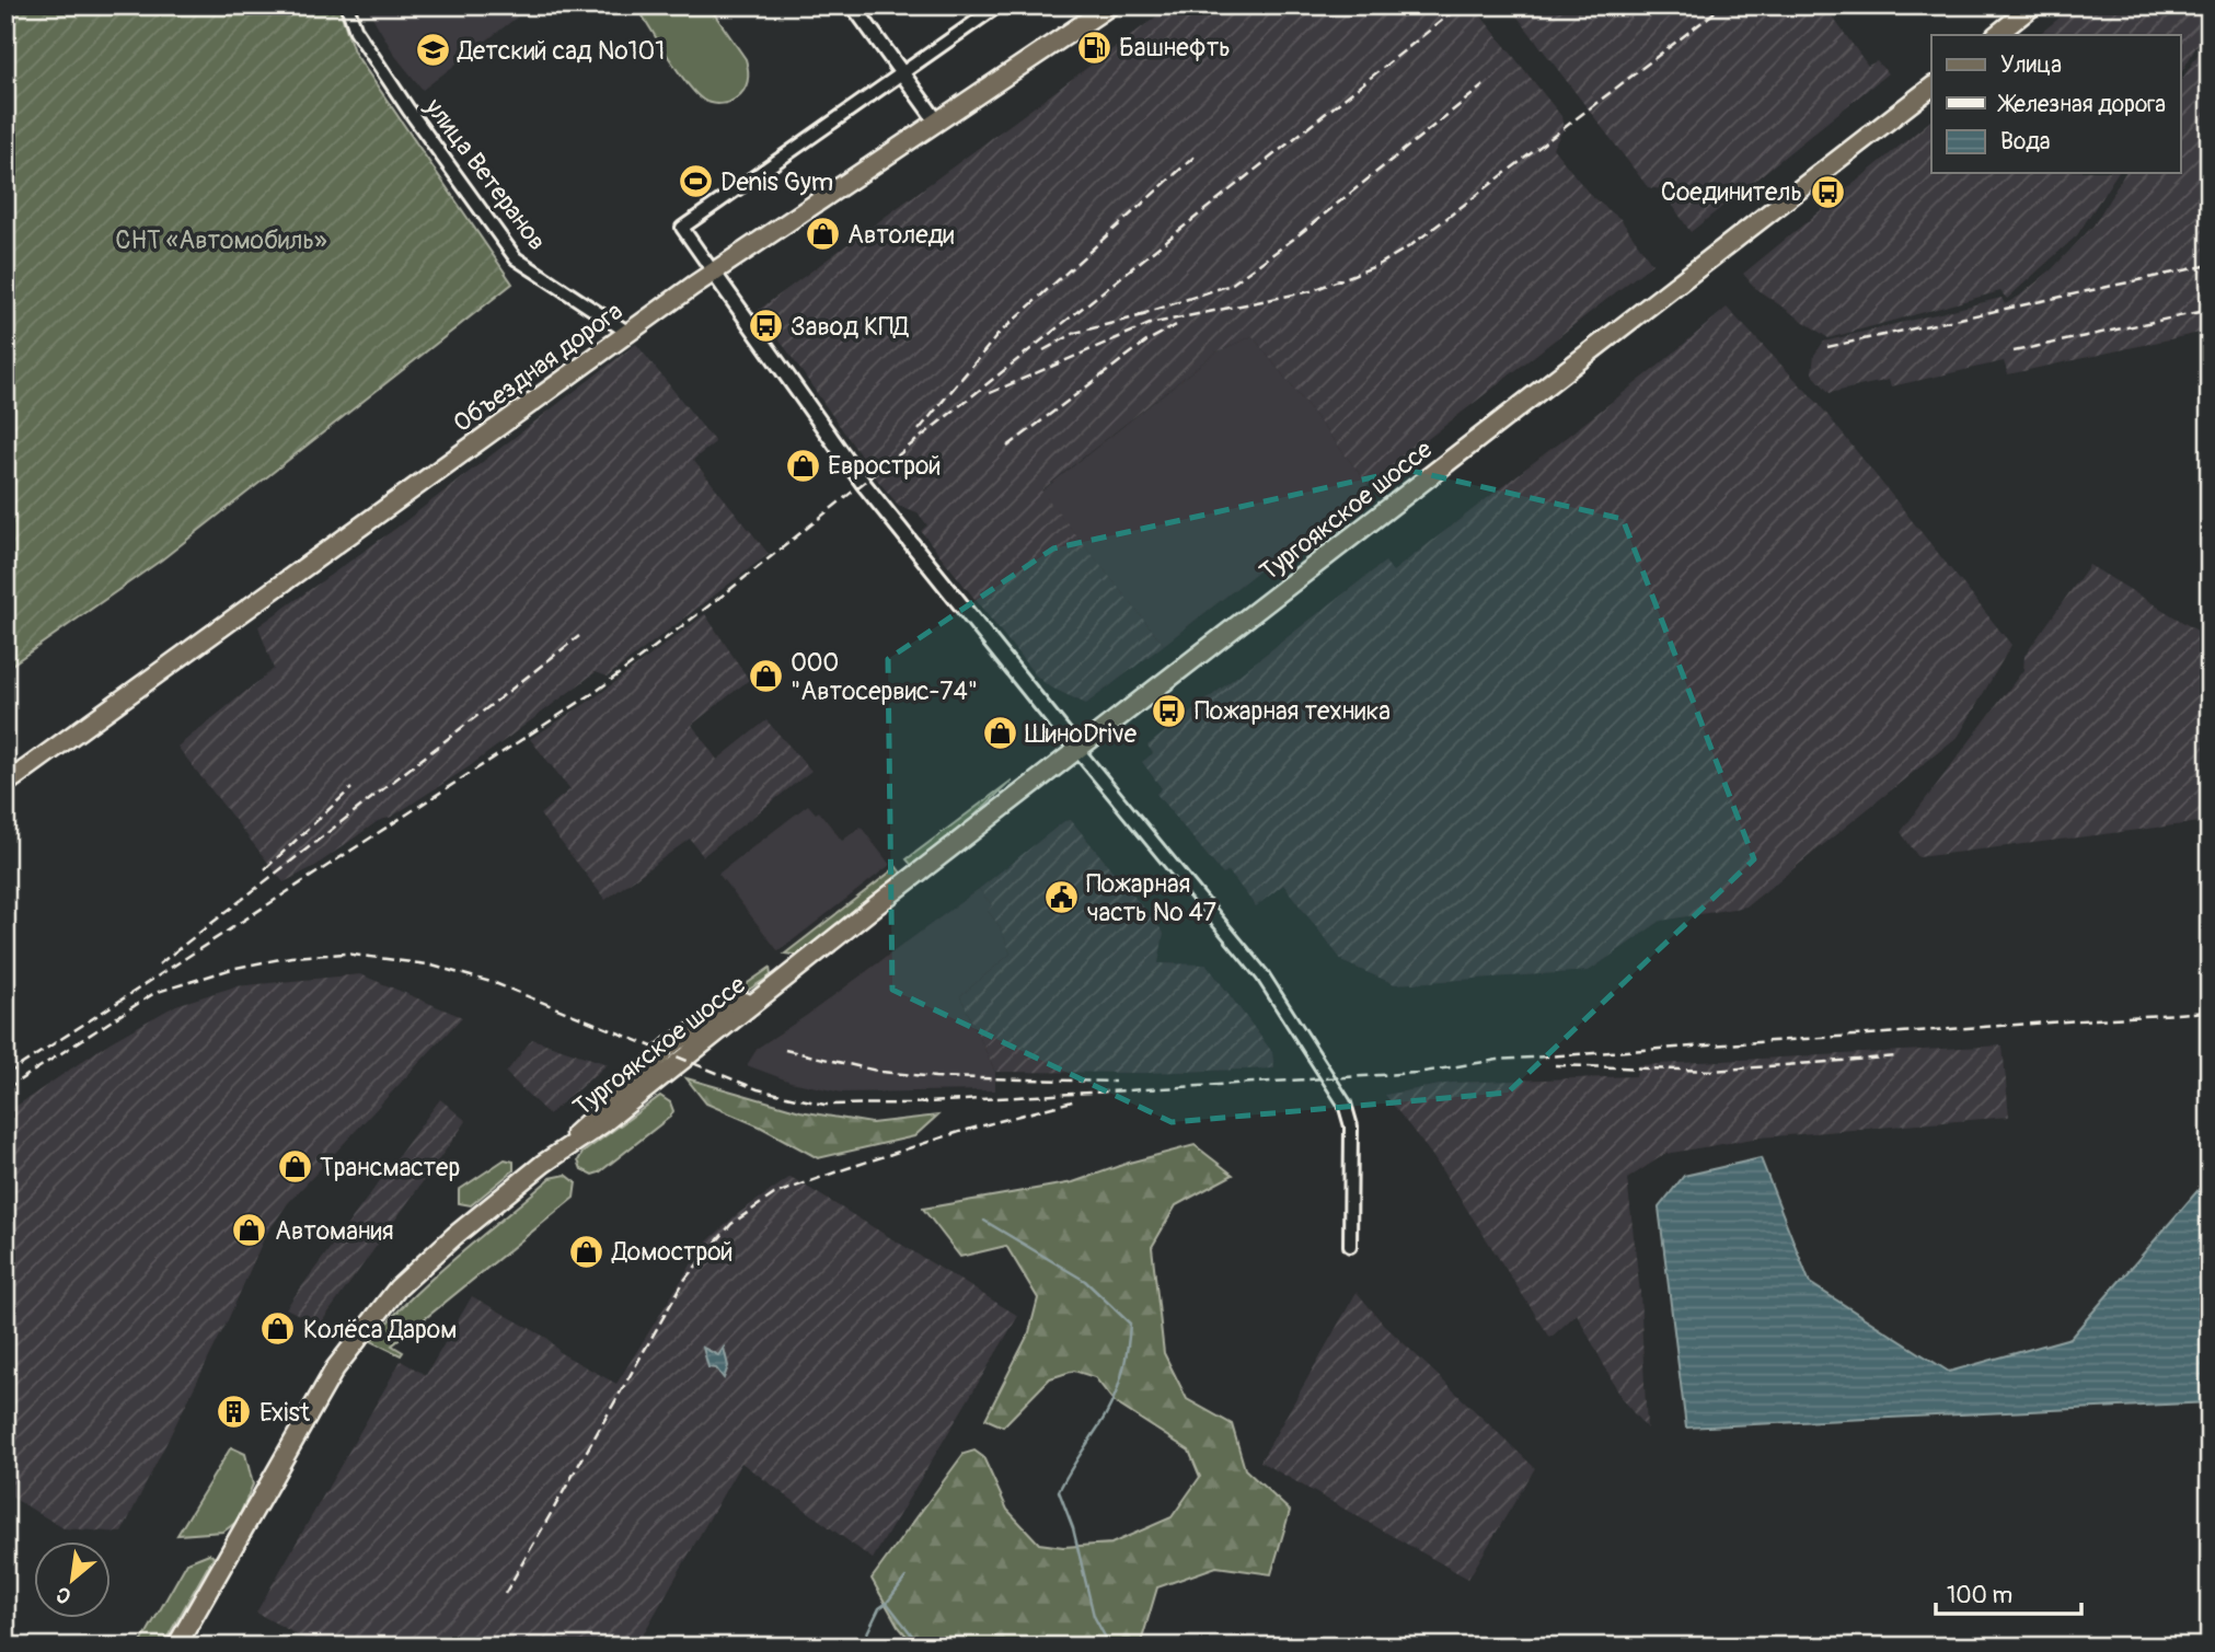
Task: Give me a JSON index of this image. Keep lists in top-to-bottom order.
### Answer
{
  "streets": {
    "main road": ["Объездная дорога", "Тургоякское шоссе"],
    "street": ["улица Ветеранов"]
  },
  "crossings": [
    ["улица Ветеранов", "Объездная дорога"]
  ],
  "parks": ["СНТ «Автомобиль»"],
  "places": {
    "fuel station": ["Башнефть"],
    "school or university": ["Детский сад №101"],
    "sports": ["Denis Gym"],
    "bus stop": ["Соединитель", "Завод КПД", "Пожарная техника"],
    "shop": [
      "Автоледи",
      "Еврострой",
      "ООО \"Автосервис-74\"",
      "ШиноDrive",
      "Трансмастер",
      "Автомания",
      "Домострой",
      "Колёса Даром"
    ],
    "public building": ["Пожарная часть № 47"],
    "building": ["Exist"]
  },
  "legend": ["Улица", "Железная дорога", "Вода"],
  "scale_bar": "100 m",
  "north": "bottom left"
}
